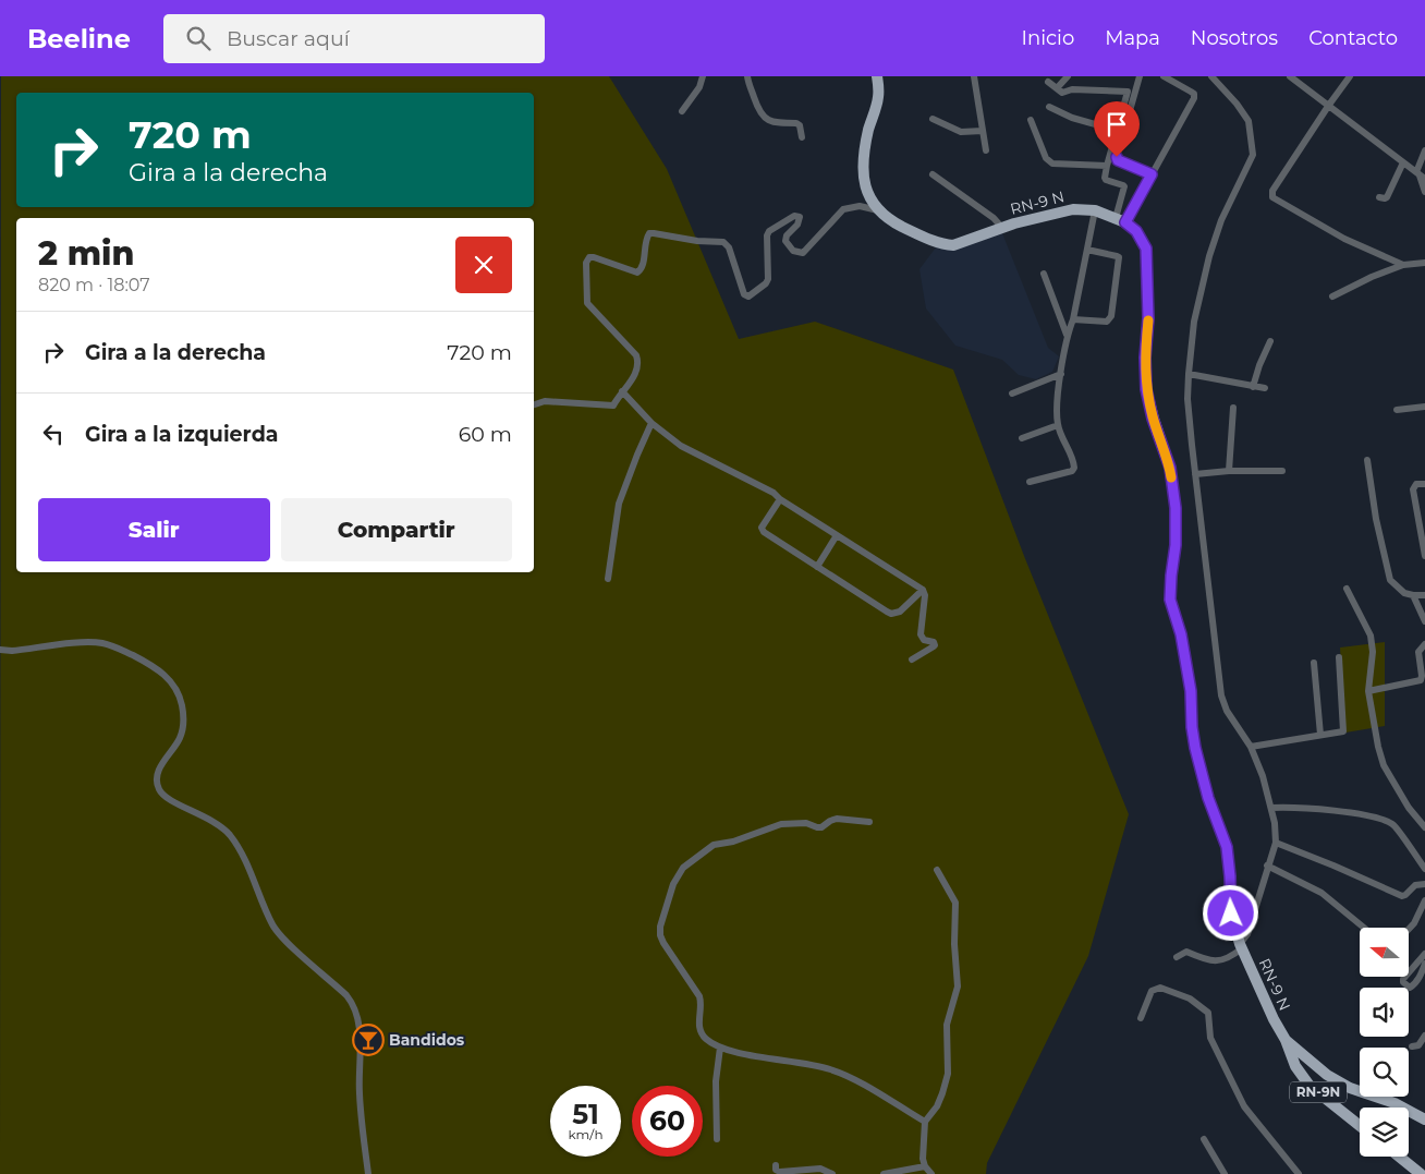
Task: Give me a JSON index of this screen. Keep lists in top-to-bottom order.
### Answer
{
  "streets": {
    "main road": ["RN-9 N", "RN-9N"]
  },
  "crossings": [
    ["RN-9 N", "RN-9N"]
  ],
  "places": {
    "bar": ["Bandidos"]
  },
  "north": "left",
  "page": {
    "header": "Beeline",
    "search": "Buscar aquí",
    "nav": [
      "Inicio",
      "Mapa",
      "Nosotros",
      "Contacto"
    ],
    "turn": ["720 m", "Gira a la derecha"],
    "heading": ["2 min", "820 m · 18:07"],
    "list": [
      {
        "name": "Gira a la derecha",
        "value": "720 m"
      },
      {
        "name": "Gira a la izquierda",
        "value": "60 m"
      }
    ],
    "buttons": ["Salir", "Compartir"],
    "speed": "51 km/h",
    "limit": "60"
  }
}
